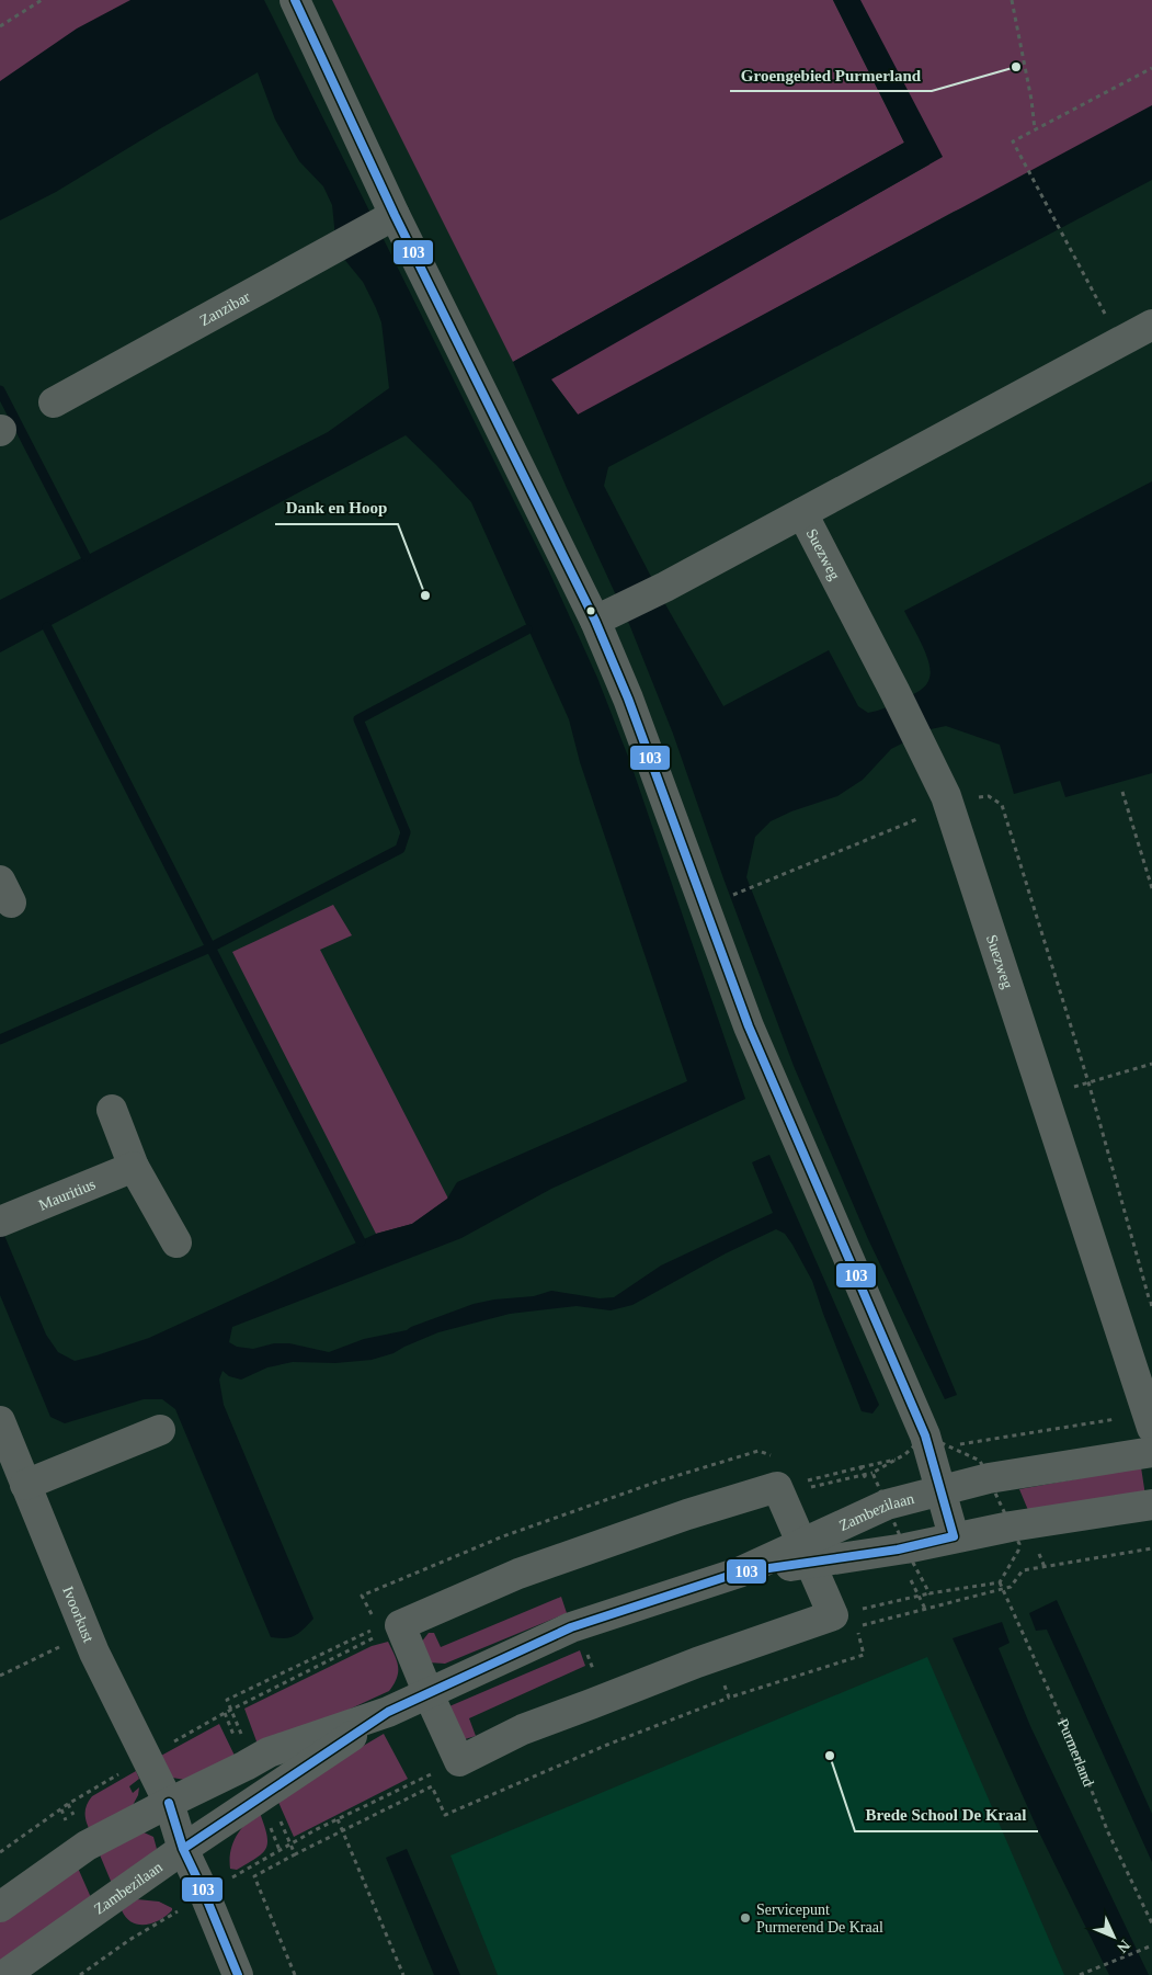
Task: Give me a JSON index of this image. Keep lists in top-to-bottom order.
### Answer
{
  "streets": {
    "street": [
      "Zanzibar",
      "Suezweg",
      "Mauritius",
      "Zambezilaan",
      "Ivoorkust"
    ],
    "path": ["Purmerland"]
  },
  "crossings": [
    ["Zambezilaan", "Ivoorkust"]
  ],
  "places": [
    "Groengebied Purmerland",
    "Dank en Hoop",
    "Brede School De Kraal",
    "Servicepunt Purmerend De Kraal"
  ],
  "lines": ["transit line 103"],
  "north": "bottom right"
}
